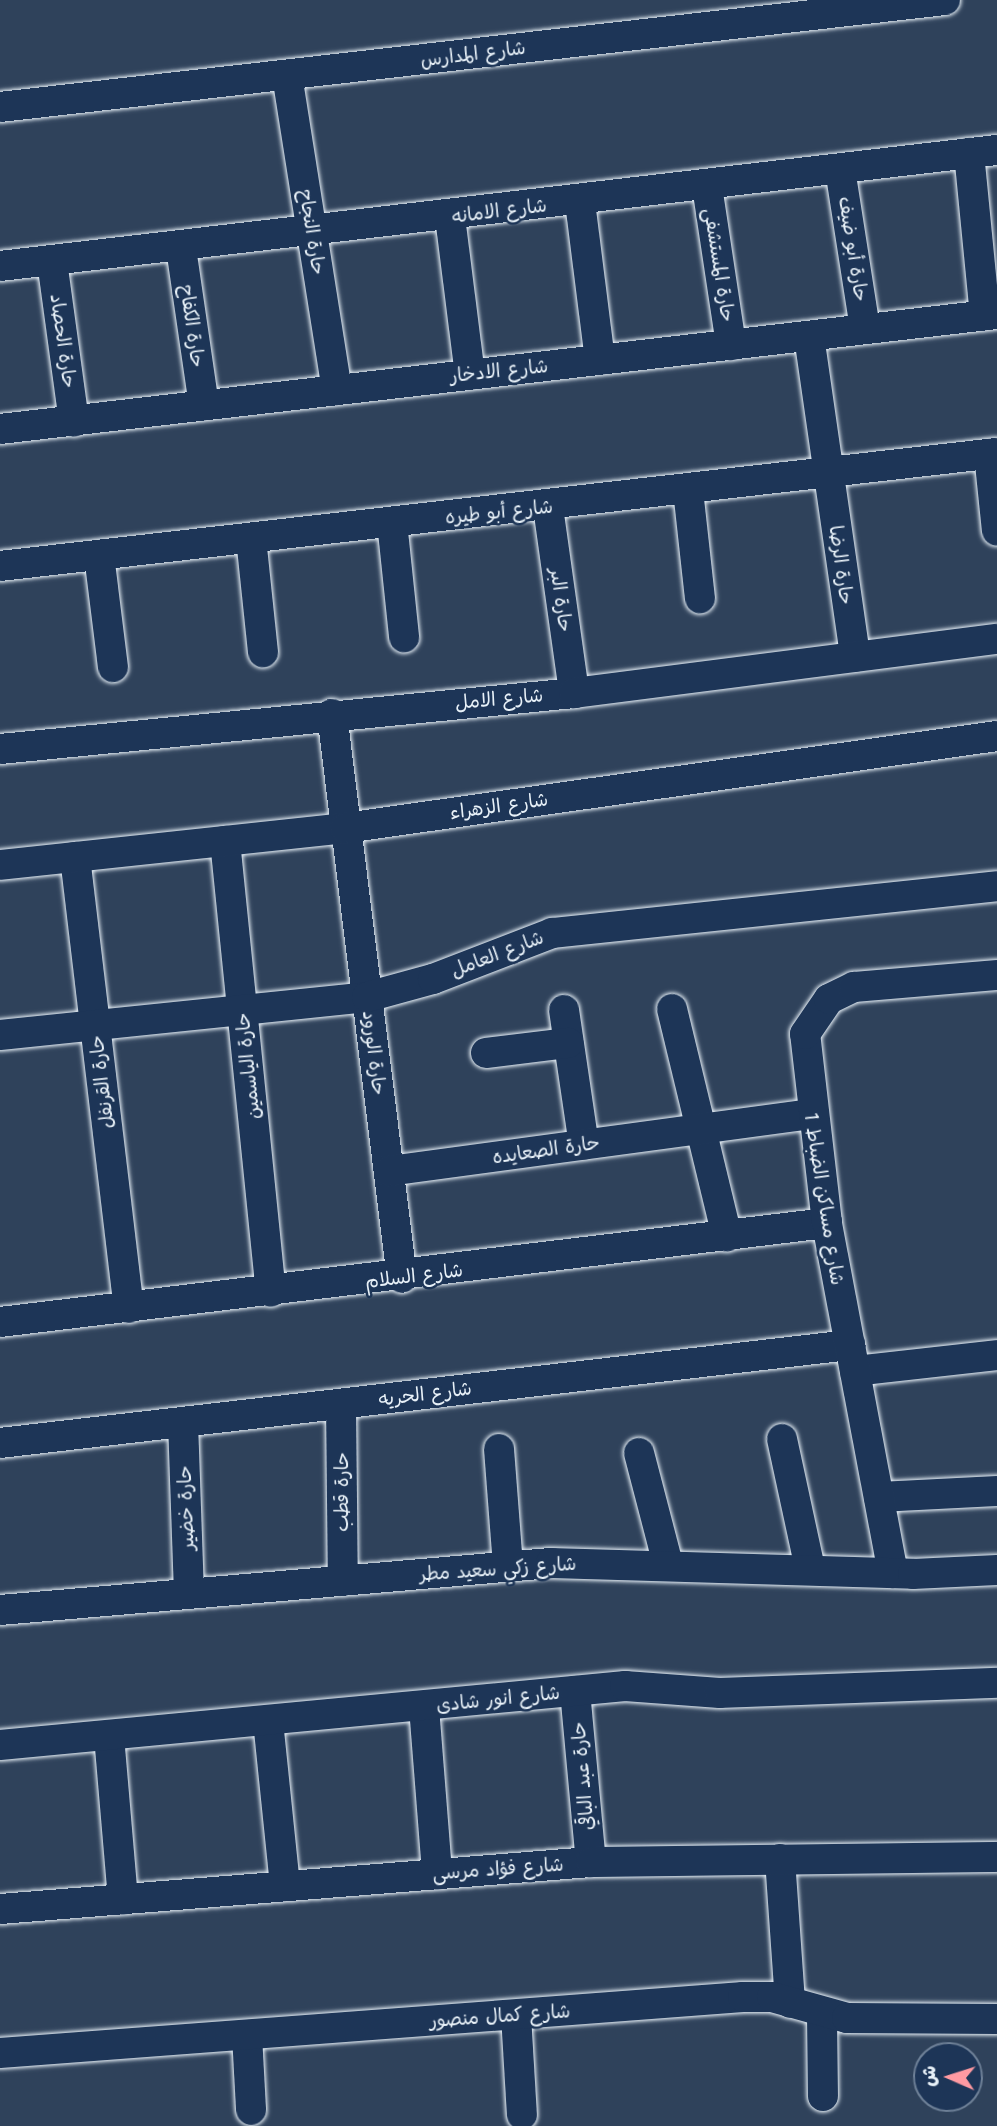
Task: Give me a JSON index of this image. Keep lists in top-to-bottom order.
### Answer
{
  "streets": {
    "street": [
      "شارع المدارس",
      "شارع الامانه",
      "حارة النجاح",
      "حارة أبو ضيف",
      "حارة المستشفى",
      "حارة الكفاح",
      "حارة الحصاد",
      "شارع الادخار",
      "شارع أبو طيره",
      "حارة الرضا",
      "حارة البر",
      "شارع الامل",
      "شارع الزهراء",
      "شارع العامل",
      "حارة الورود",
      "حارة الياسمين",
      "حارة القرنفل",
      "حارة الصعايده",
      "شارع مساكن الضباط 1",
      "شارع السلام",
      "شارع الحريه",
      "حارة قطب",
      "حارة خضير",
      "شارع زكي سعيد مطر",
      "شارع انور شادى",
      "حارة عبد الباقي",
      "شارع فؤاد مرسى",
      "شارع كمال منصور"
    ]
  },
  "crossings": [
    ["شارع المدارس", "حارة النجاح"],
    ["شارع الامانه", "حارة النجاح"],
    ["شارع الامانه", "حارة أبو ضيف"],
    ["شارع الامانه", "حارة المستشفى"],
    ["شارع الامانه", "حارة الكفاح"],
    ["شارع الامانه", "حارة الحصاد"],
    ["حارة النجاح", "شارع الادخار"],
    ["حارة أبو ضيف", "شارع الادخار"],
    ["حارة المستشفى", "شارع الادخار"],
    ["حارة الكفاح", "شارع الادخار"],
    ["حارة الحصاد", "شارع الادخار"],
    ["شارع الادخار", "حارة الرضا"],
    ["شارع أبو طيره", "حارة الرضا"],
    ["شارع أبو طيره", "حارة البر"],
    ["حارة الرضا", "شارع الامل"],
    ["حارة البر", "شارع الامل"],
    ["شارع الامل", "حارة الورود"],
    ["شارع الزهراء", "حارة الورود"],
    ["شارع الزهراء", "حارة الياسمين"],
    ["شارع الزهراء", "حارة القرنفل"],
    ["شارع العامل", "حارة الورود"],
    ["شارع العامل", "حارة الياسمين"],
    ["شارع العامل", "حارة القرنفل"],
    ["حارة الورود", "حارة الصعايده"],
    ["حارة الورود", "شارع السلام"],
    ["حارة الياسمين", "شارع السلام"],
    ["حارة القرنفل", "شارع السلام"],
    ["حارة الصعايده", "شارع مساكن الضباط 1"],
    ["شارع مساكن الضباط 1", "شارع السلام"],
    ["شارع مساكن الضباط 1", "شارع الحريه"],
    ["شارع مساكن الضباط 1", "شارع زكي سعيد مطر"],
    ["شارع الحريه", "حارة قطب"],
    ["شارع الحريه", "حارة خضير"],
    ["حارة قطب", "شارع زكي سعيد مطر"],
    ["حارة خضير", "شارع زكي سعيد مطر"],
    ["شارع انور شادى", "حارة عبد الباقي"],
    ["حارة عبد الباقي", "شارع فؤاد مرسى"]
  ],
  "north": "left"
}
